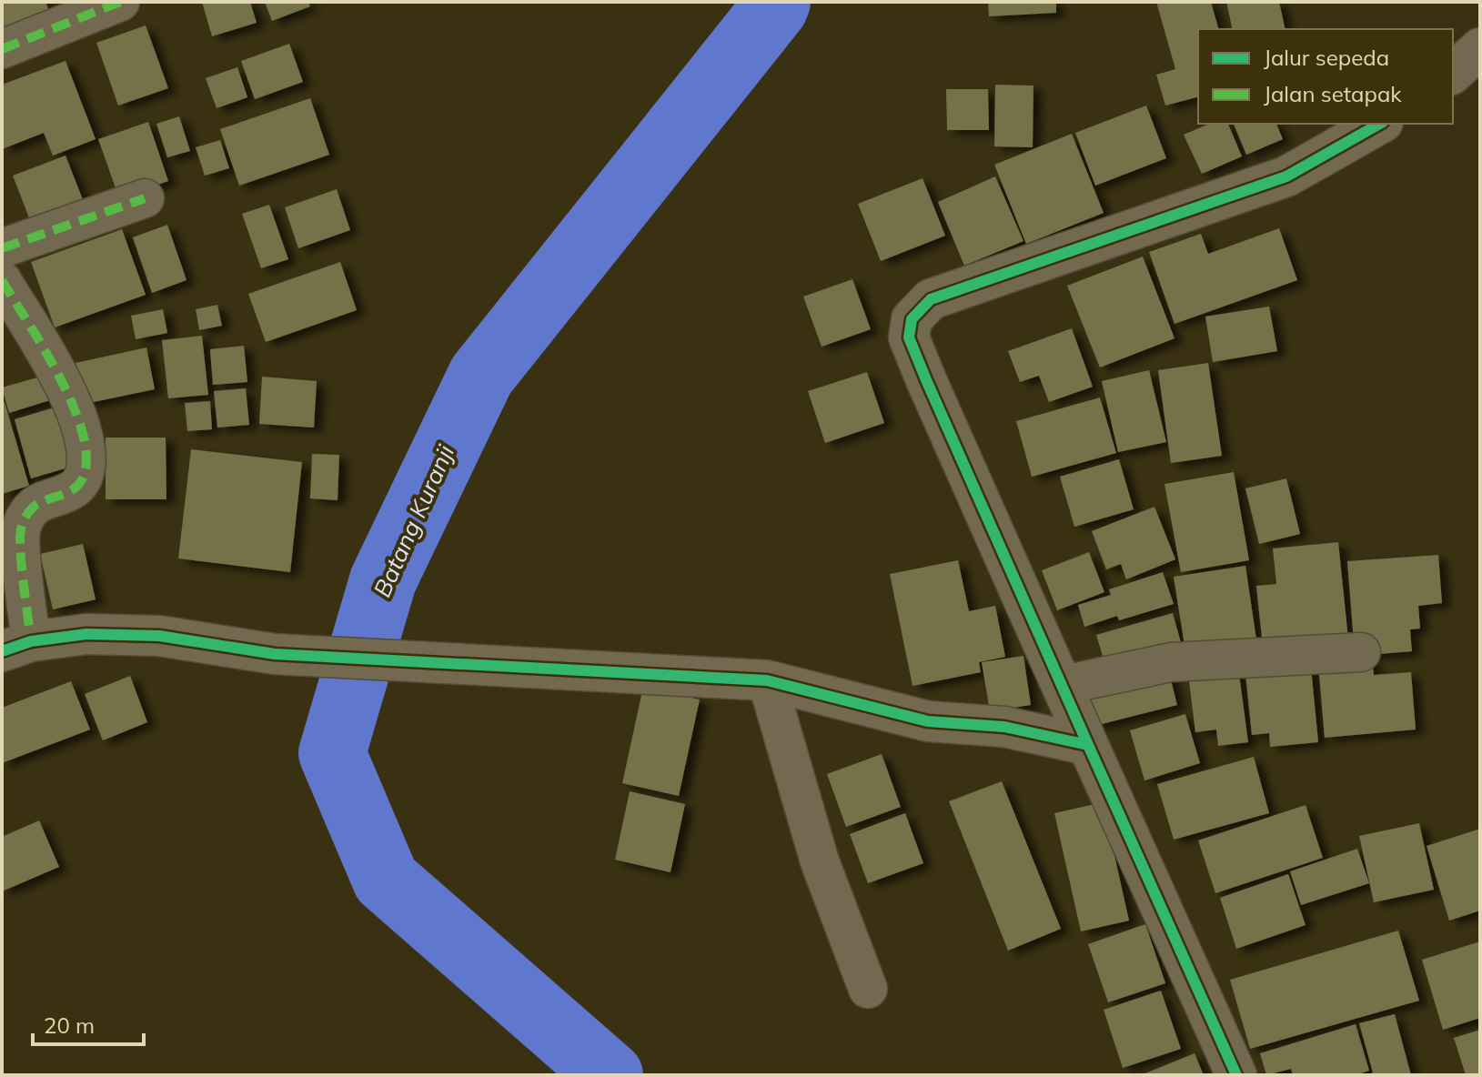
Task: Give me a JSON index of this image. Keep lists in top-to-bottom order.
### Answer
{
  "water": ["Batang Kuranji"],
  "legend": ["Jalur sepeda", "Jalan setapak"],
  "scale_bar": "20 m"
}
